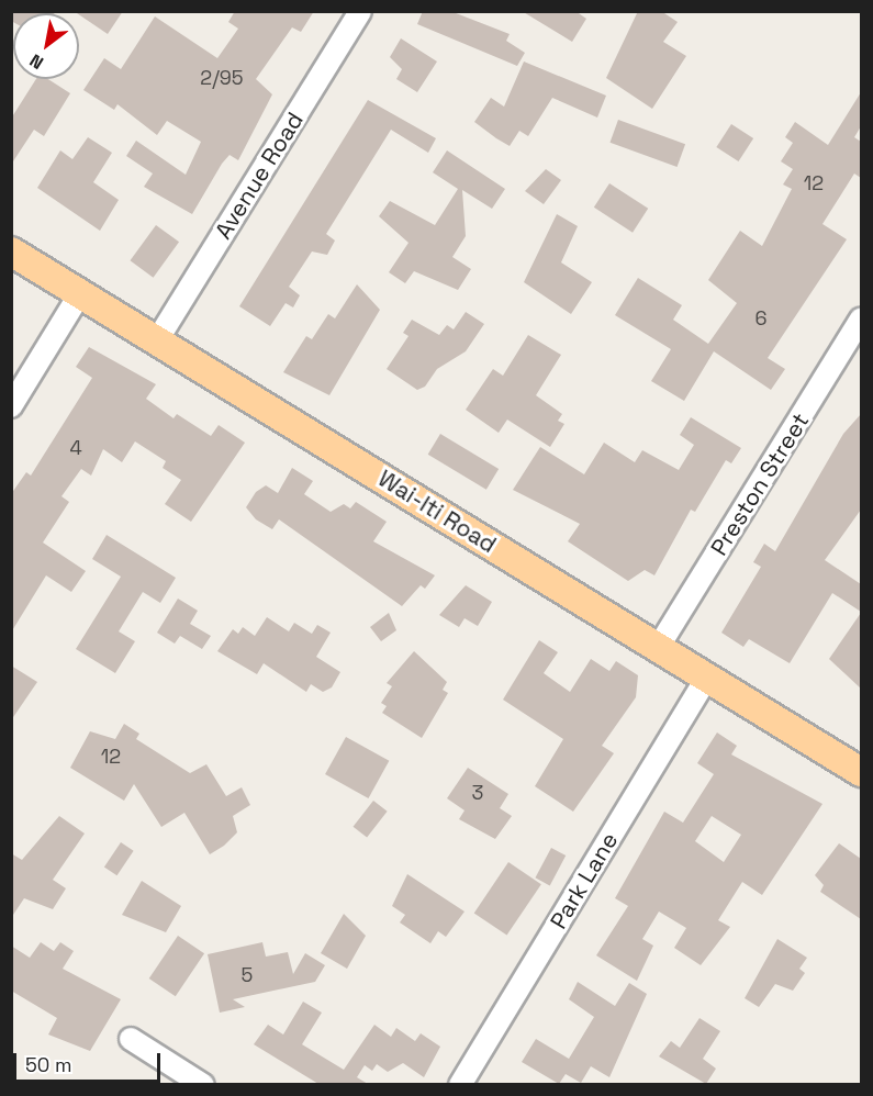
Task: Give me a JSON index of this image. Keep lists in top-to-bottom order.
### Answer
{
  "streets": {
    "main road": ["Wai-Iti Road"],
    "street": ["Avenue Road", "Preston Street", "Park Lane"]
  },
  "crossings": [
    ["Avenue Road", "Wai-Iti Road"],
    ["Preston Street", "Wai-Iti Road"],
    ["Wai-Iti Road", "Park Lane"]
  ],
  "house_numbers": [
    "2/95",
    "12",
    "6",
    "4",
    "12",
    "3",
    "5"
  ],
  "scale_bar": "50 m",
  "north": "bottom left"
}
